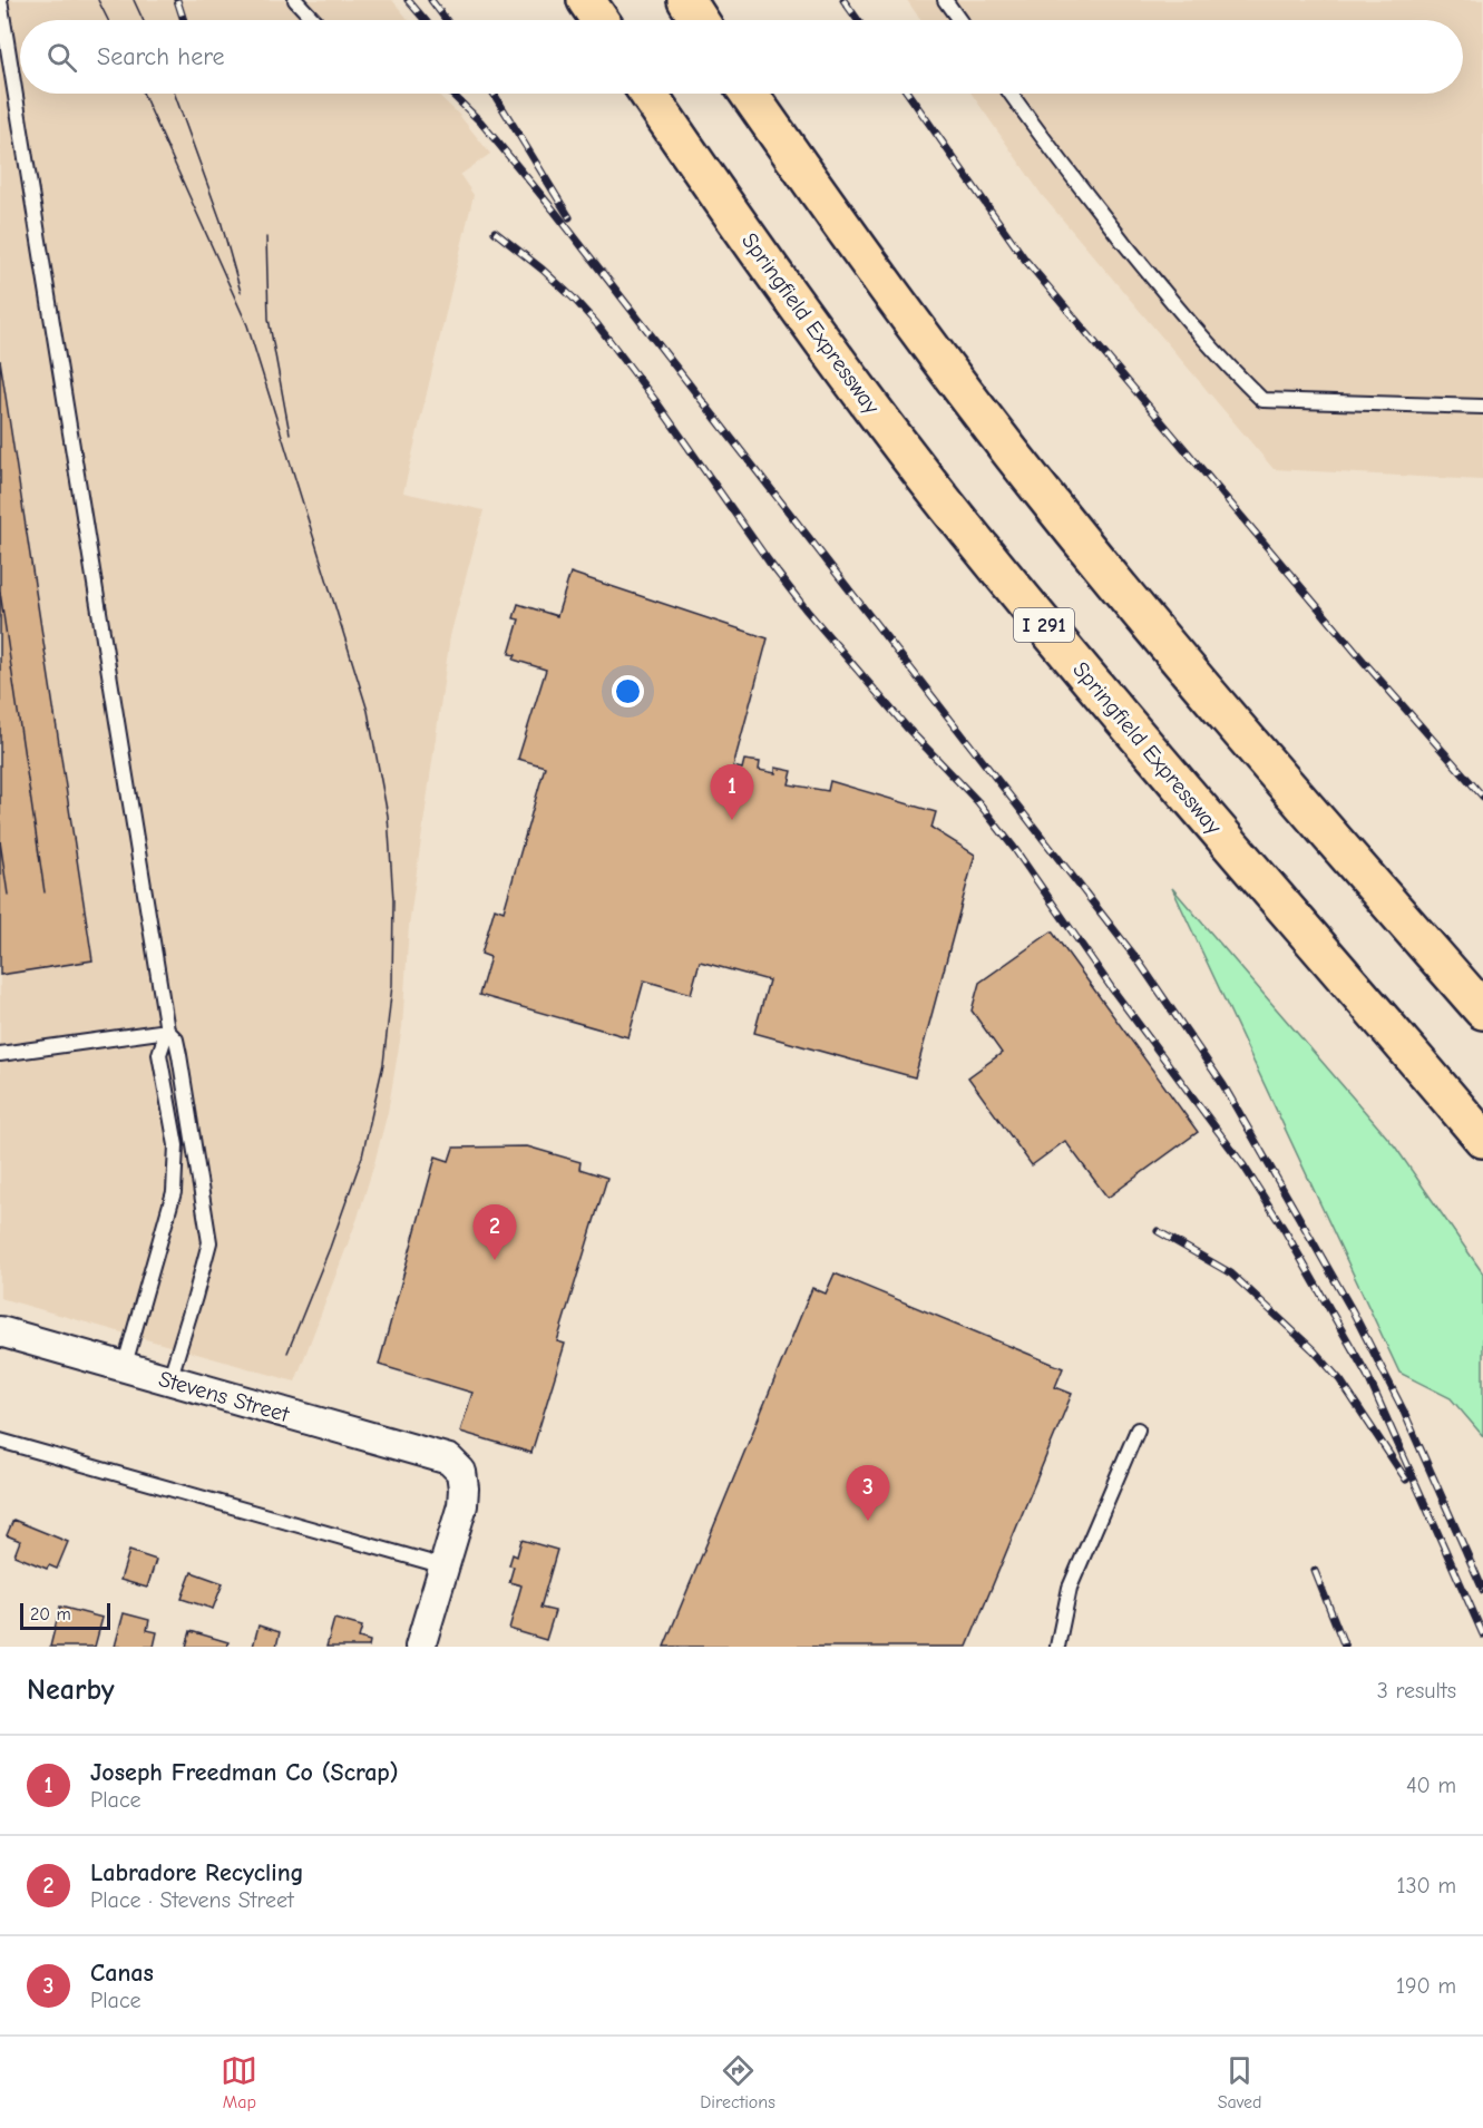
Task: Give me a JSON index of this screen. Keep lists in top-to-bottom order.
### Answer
{
  "streets": {
    "highway": ["Springfield Expressway", "I 291"],
    "street": ["Stevens Street"]
  },
  "scale_bar": "20 m",
  "page": {
    "search": "Search here",
    "pins": ["1", "2", "3"],
    "scale": "20 m",
    "heading": ["Nearby", "3 results"],
    "list": [
      {
        "mark": "1",
        "name": "Joseph Freedman Co (Scrap)",
        "note": "Place",
        "value": "40 m"
      },
      {
        "mark": "2",
        "name": "Labradore Recycling",
        "note": "Place · Stevens Street",
        "value": "130 m"
      },
      {
        "mark": "3",
        "name": "Canas",
        "note": "Place",
        "value": "190 m"
      }
    ],
    "nav": ["Map", "Directions", "Saved"]
  }
}
